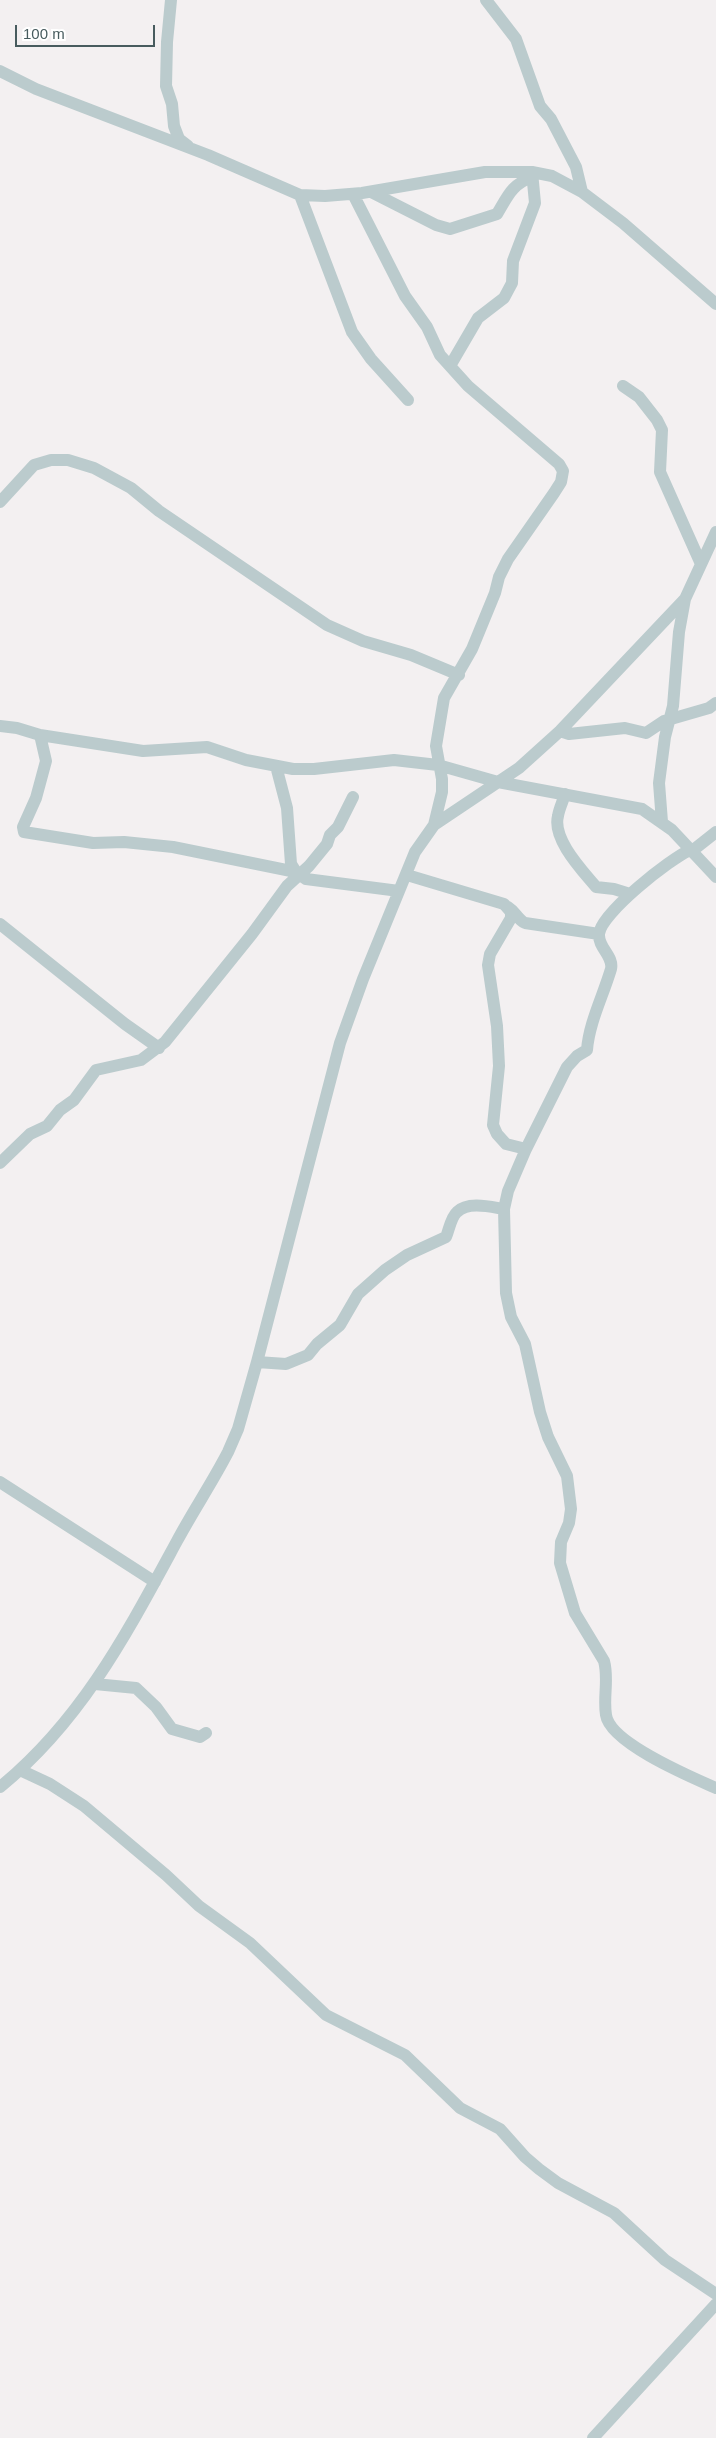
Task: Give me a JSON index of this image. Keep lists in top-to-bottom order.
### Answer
{
  "scale_bar": "100 m"
}
